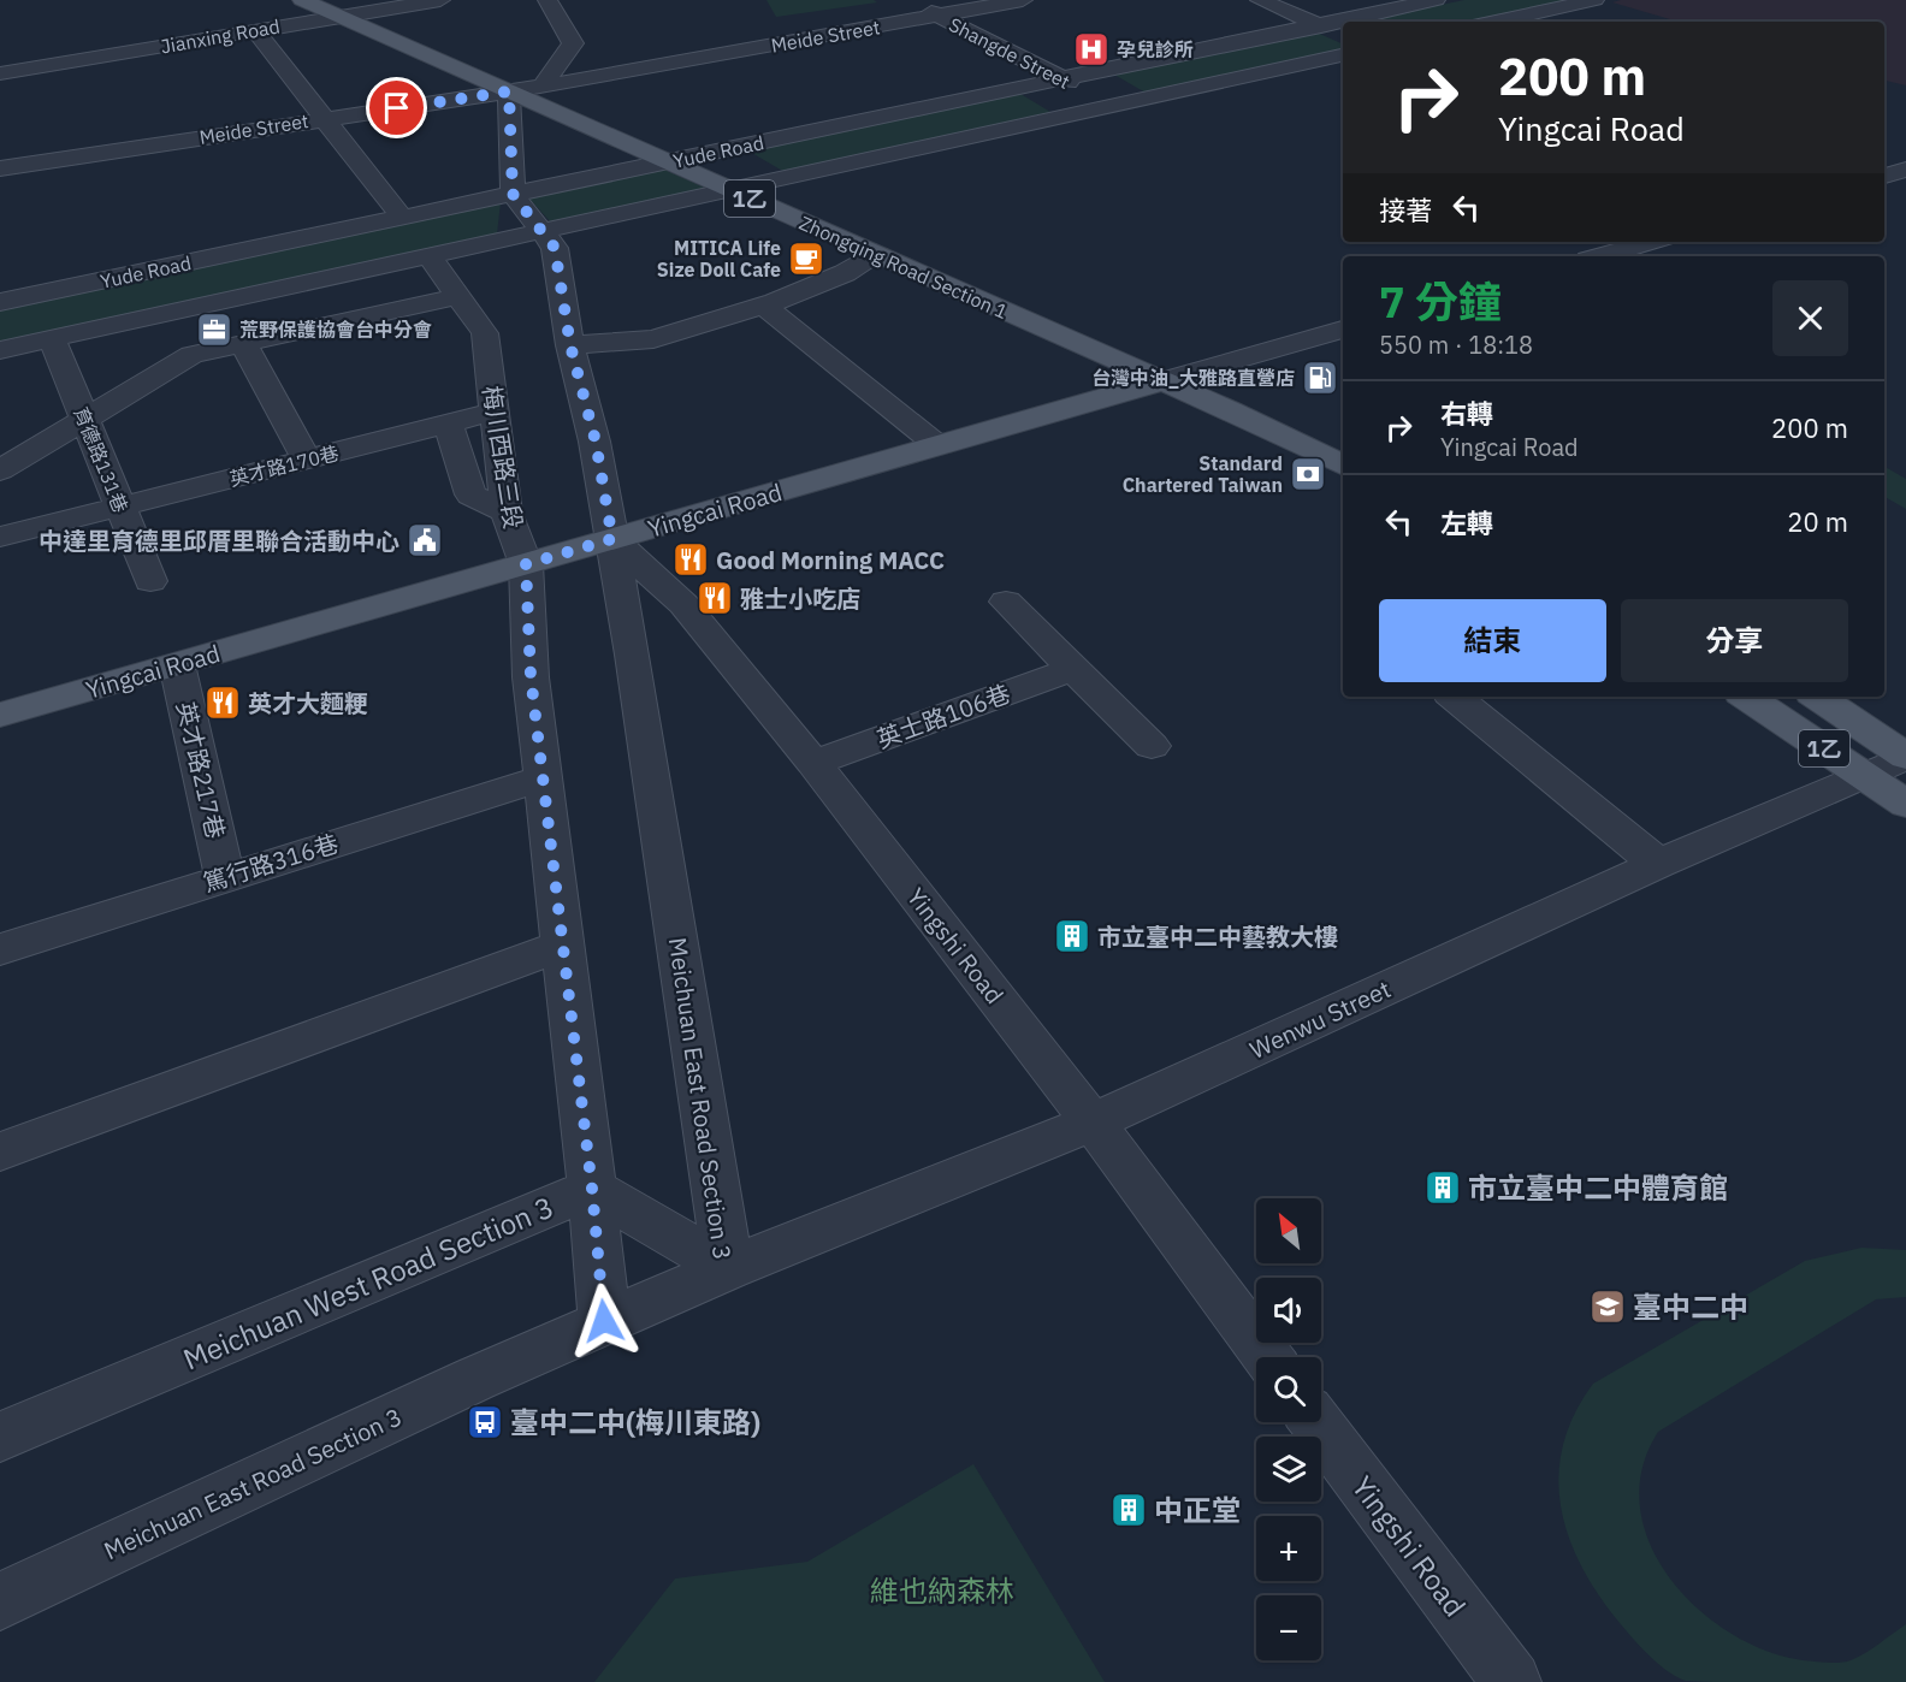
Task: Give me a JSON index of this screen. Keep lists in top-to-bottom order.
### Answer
{
  "streets": {
    "main road": ["1乙", "Zhongqing Road Section 1", "Yingcai Road"],
    "street": [
      "Jianxing Road",
      "Meide Street",
      "Shangde Street",
      "Yude Road",
      "梅川西路三段",
      "育德路131巷",
      "英才路170巷",
      "英士路106巷",
      "英才路217巷",
      "篤行路316巷",
      "Yingshi Road",
      "Wenwu Street",
      "Meichuan East Road Section 3",
      "Meichuan West Road Section 3"
    ]
  },
  "crossings": [
    ["Jianxing Road", "Zhongqing Road Section 1"],
    ["Meide Street", "Shangde Street"],
    ["Meide Street", "Zhongqing Road Section 1"],
    ["Shangde Street", "Yude Road"],
    ["Yude Road", "Zhongqing Road Section 1"],
    ["Yude Road", "梅川西路三段"],
    ["Yude Road", "育德路131巷"],
    ["Yude Road", "Meichuan East Road Section 3"],
    ["1乙", "Wenwu Street"],
    ["Zhongqing Road Section 1", "Yingcai Road"],
    ["梅川西路三段", "英才路170巷"],
    ["梅川西路三段", "Yingcai Road"],
    ["梅川西路三段", "篤行路316巷"],
    ["梅川西路三段", "Meichuan East Road Section 3"],
    ["梅川西路三段", "Meichuan West Road Section 3"],
    ["育德路131巷", "英才路170巷"],
    ["Yingcai Road", "英才路217巷"],
    ["Yingcai Road", "Yingshi Road"],
    ["Yingcai Road", "Meichuan East Road Section 3"],
    ["英士路106巷", "Yingshi Road"],
    ["英才路217巷", "篤行路316巷"],
    ["Yingshi Road", "Wenwu Street"],
    ["Yingshi Road", "Meichuan East Road Section 3"],
    ["Wenwu Street", "Meichuan East Road Section 3"]
  ],
  "parks": ["維也納森林"],
  "places": {
    "hospital": ["孕兒診所"],
    "cafe": ["MITICA Life Size Doll Cafe"],
    "office": ["荒野保護協會台中分會"],
    "fuel station": ["台灣中油_大雅路直營店"],
    "bank": ["Standard Chartered Taiwan"],
    "public building": ["中達里育德里邱厝里聯合活動中心"],
    "restaurant": ["Good Morning MACC", "雅士小吃店", "英才大麵粳"],
    "building": ["市立臺中二中藝教大樓", "市立臺中二中體育館", "中正堂"],
    "school or university": ["臺中二中"],
    "bus stop": ["臺中二中(梅川東路)"]
  },
  "north": "top left",
  "page": {
    "turn": ["200 m", "Yingcai Road"],
    "then": "接著",
    "heading": ["7 分鐘", "550 m · 18:18"],
    "list": [
      {
        "name": "右轉",
        "note": "Yingcai Road",
        "value": "200 m"
      },
      {
        "name": "左轉",
        "value": "20 m"
      }
    ],
    "buttons": ["結束", "分享"],
    "map_buttons": ["+", "−"]
  }
}
